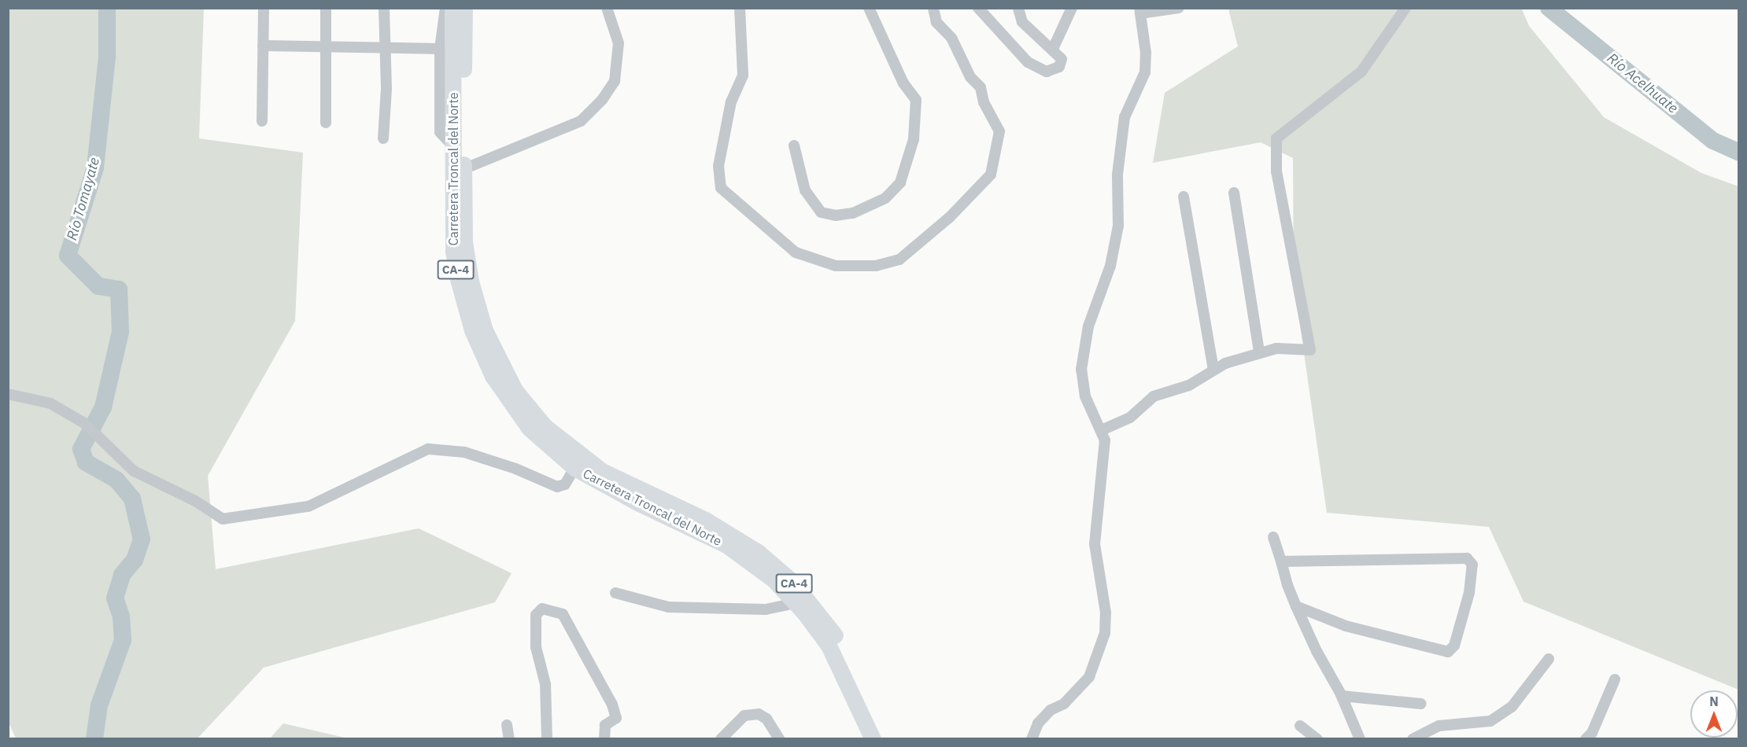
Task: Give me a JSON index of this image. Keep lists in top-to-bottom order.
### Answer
{
  "streets": {
    "main road": ["Carretera Troncal del Norte", "CA-4"]
  },
  "water": ["Río Acelhuate", "Río Tomayate"],
  "north": "top"
}
